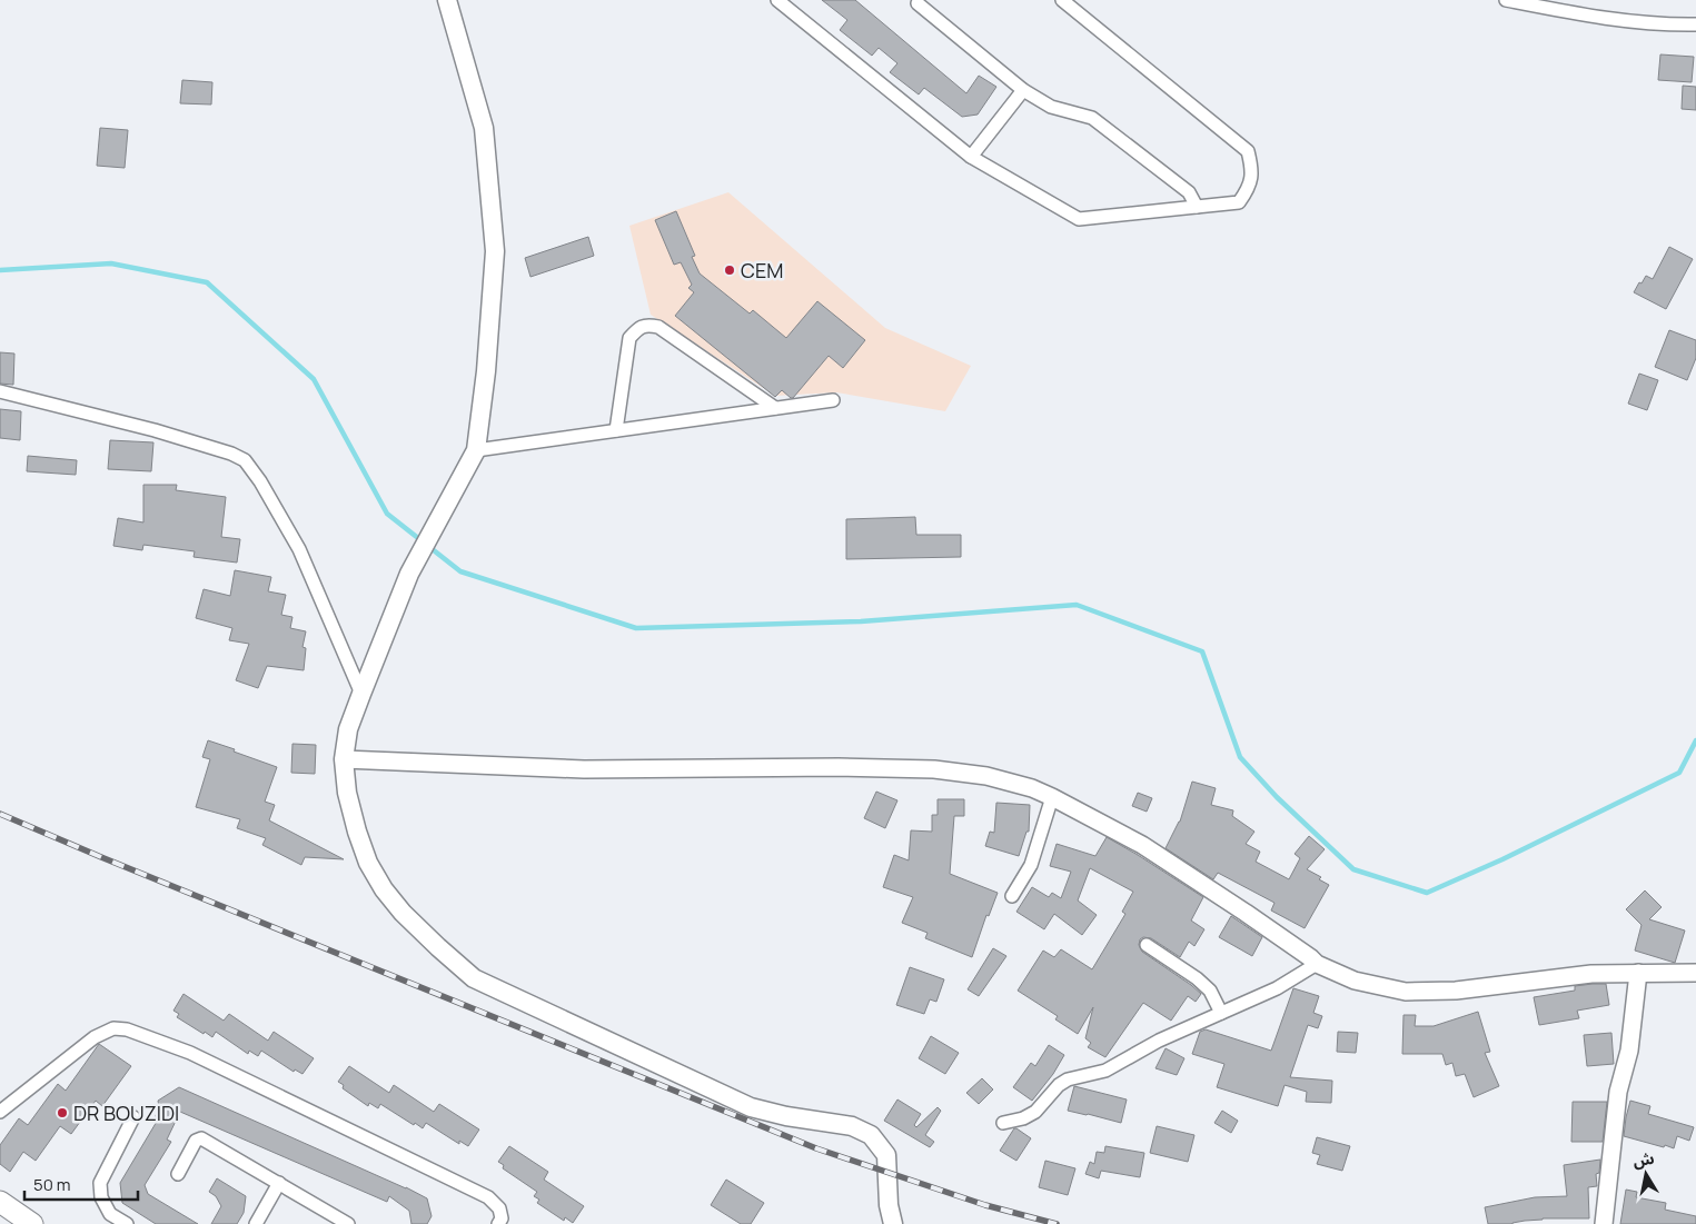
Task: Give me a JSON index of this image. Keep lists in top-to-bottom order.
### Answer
{
  "places": ["CEM", "DR BOUZIDI"],
  "scale_bar": "50 m",
  "north": "top"
}
